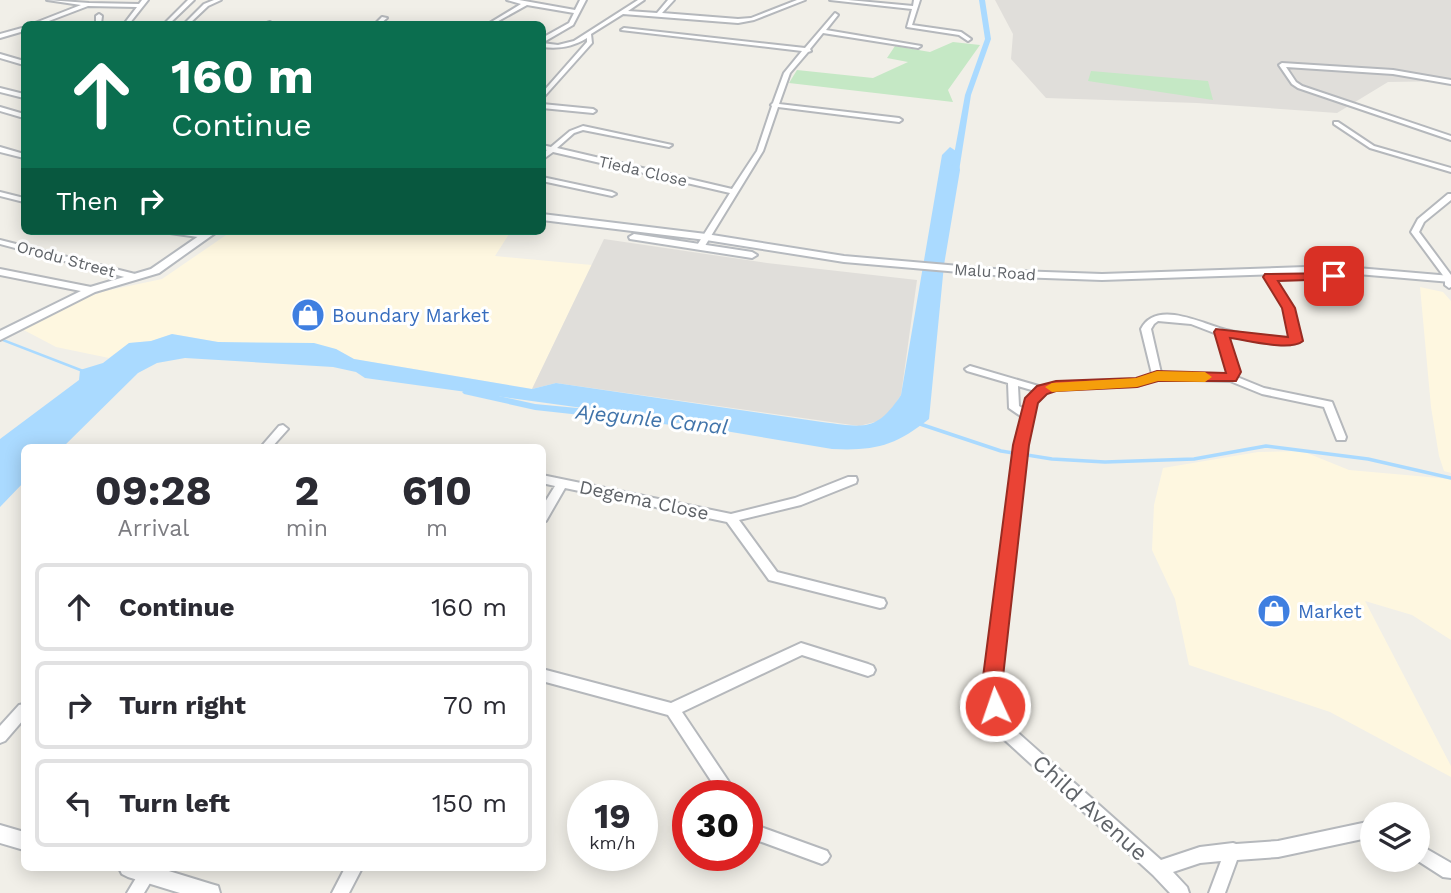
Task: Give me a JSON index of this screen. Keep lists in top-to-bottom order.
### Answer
{
  "streets": {
    "main road": ["Malu Road"],
    "street": [
      "Tieda Close",
      "Orodu Street",
      "Degema Close",
      "Child Avenue"
    ]
  },
  "water": ["Ajegunle Canal"],
  "places": {
    "shop": ["Boundary Market", "Market"]
  },
  "page": {
    "turn": ["160 m", "Continue"],
    "then": "Then",
    "eta": [
      "09:28",
      "Arrival",
      "2",
      "min",
      "610",
      "m"
    ],
    "list": [
      {
        "name": "Continue",
        "value": "160 m"
      },
      {
        "name": "Turn right",
        "value": "70 m"
      },
      {
        "name": "Turn left",
        "value": "150 m"
      }
    ],
    "speed": "19 km/h",
    "limit": "30"
  }
}
